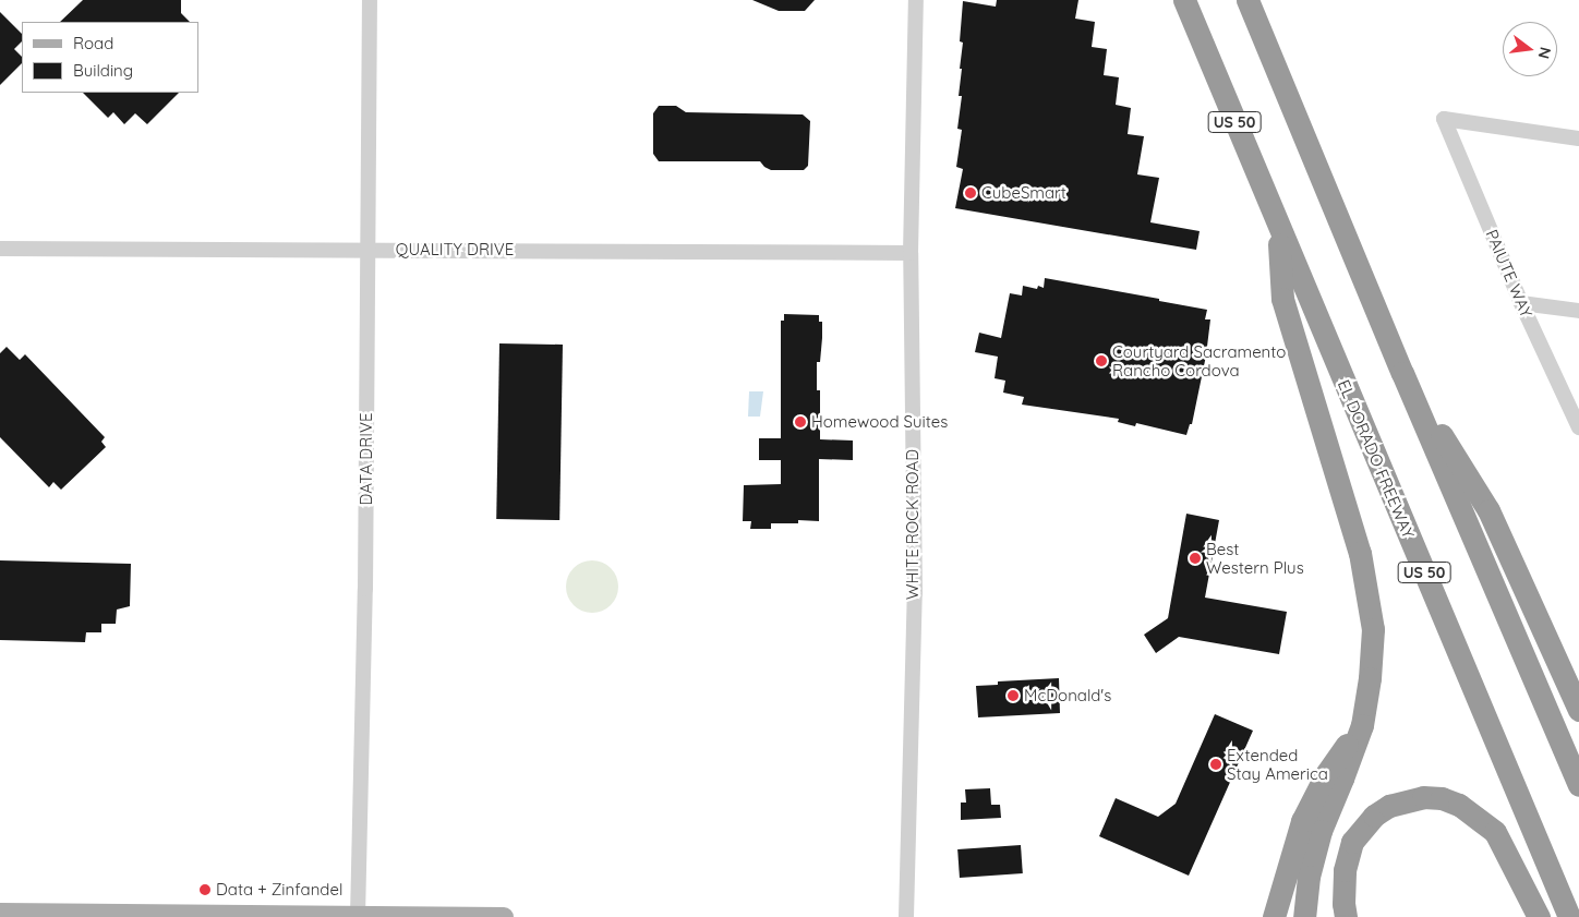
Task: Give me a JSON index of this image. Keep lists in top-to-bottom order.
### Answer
{
  "streets": {
    "highway": ["US 50", "EL DORADO FREEWAY"],
    "street": [
      "QUALITY DRIVE",
      "PAIUTE WAY",
      "DATA DRIVE",
      "WHITE ROCK ROAD"
    ]
  },
  "crossings": [
    ["QUALITY DRIVE", "DATA DRIVE"],
    ["QUALITY DRIVE", "WHITE ROCK ROAD"]
  ],
  "places": [
    "CubeSmart",
    "Courtyard Sacramento Rancho Cordova",
    "Homewood Suites",
    "Best Western Plus",
    "McDonald's",
    "Extended Stay America",
    "Data + Zinfandel"
  ],
  "legend": ["Road", "Building"],
  "north": "right"
}
